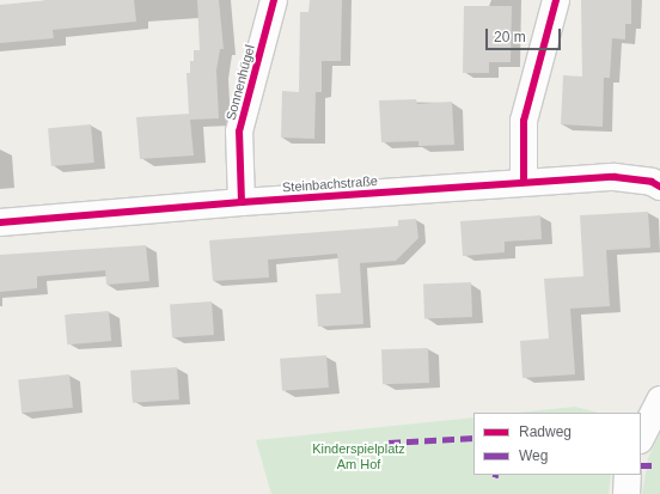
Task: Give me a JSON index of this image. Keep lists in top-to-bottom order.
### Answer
{
  "streets": {
    "street": ["Sonnenhügel", "Steinbachstraße"]
  },
  "crossings": [
    ["Sonnenhügel", "Steinbachstraße"]
  ],
  "parks": ["Kinderspielplatz Am Hof"],
  "legend": ["Radweg", "Weg"],
  "scale_bar": "20 m"
}
